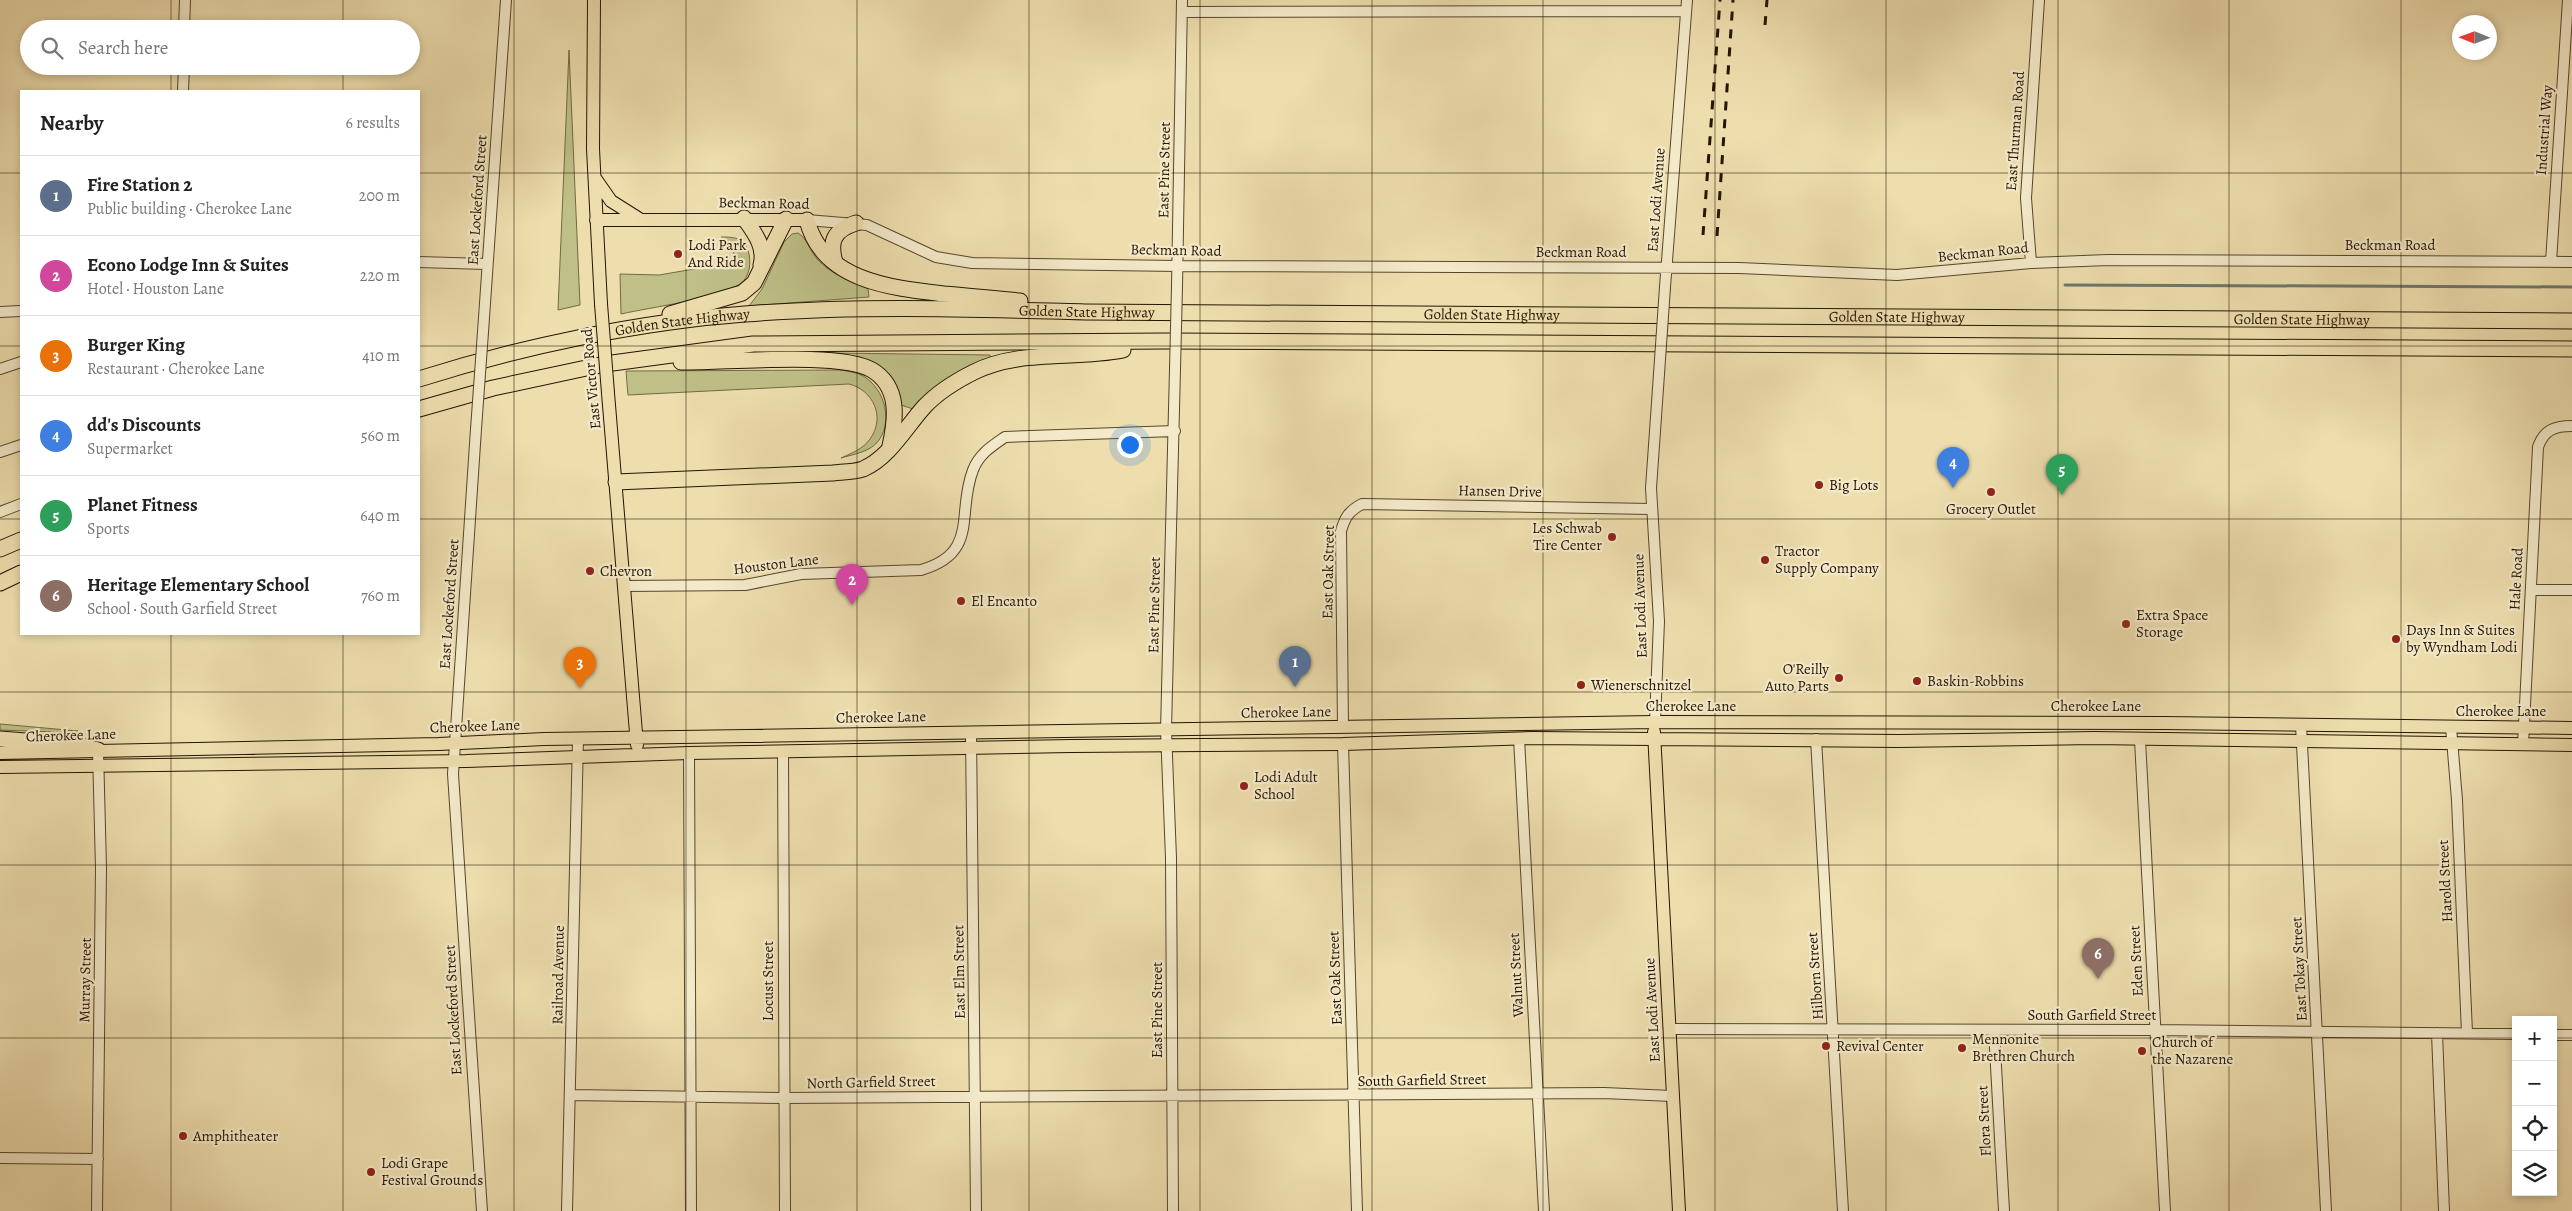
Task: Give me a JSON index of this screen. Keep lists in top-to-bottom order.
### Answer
{
  "streets": {
    "highway": ["Golden State Highway"],
    "main road": [
      "East Lodi Avenue",
      "Beckman Road",
      "East Victor Road",
      "Cherokee Lane"
    ],
    "street": [
      "Industrial Way",
      "East Thurman Road",
      "East Pine Street",
      "East Lockeford Street",
      "Hansen Drive",
      "Houston Lane",
      "East Oak Street",
      "Hale Road",
      "Harold Street",
      "Eden Street",
      "East Tokay Street",
      "East Elm Street",
      "Railroad Avenue",
      "Walnut Street",
      "Hilborn Street",
      "Murray Street",
      "Locust Street",
      "South Garfield Street",
      "North Garfield Street",
      "Flora Street"
    ]
  },
  "crossings": [
    ["Industrial Way", "Beckman Road"],
    ["East Thurman Road", "Beckman Road"],
    ["East Pine Street", "Beckman Road"],
    ["East Pine Street", "Houston Lane"],
    ["East Pine Street", "Cherokee Lane"],
    ["East Pine Street", "South Garfield Street"],
    ["East Pine Street", "North Garfield Street"],
    ["East Lockeford Street", "Cherokee Lane"],
    ["East Lodi Avenue", "Beckman Road"],
    ["East Lodi Avenue", "Hansen Drive"],
    ["East Lodi Avenue", "Cherokee Lane"],
    ["East Lodi Avenue", "South Garfield Street"],
    ["Beckman Road", "East Victor Road"],
    ["East Victor Road", "Houston Lane"],
    ["East Victor Road", "Cherokee Lane"],
    ["Hansen Drive", "East Oak Street"],
    ["East Oak Street", "Cherokee Lane"],
    ["East Oak Street", "South Garfield Street"],
    ["Hale Road", "Cherokee Lane"],
    ["Cherokee Lane", "Harold Street"],
    ["Cherokee Lane", "Eden Street"],
    ["Cherokee Lane", "East Tokay Street"],
    ["Cherokee Lane", "East Elm Street"],
    ["Cherokee Lane", "Railroad Avenue"],
    ["Cherokee Lane", "Walnut Street"],
    ["Cherokee Lane", "Hilborn Street"],
    ["Cherokee Lane", "Murray Street"],
    ["Cherokee Lane", "Locust Street"],
    ["Harold Street", "South Garfield Street"],
    ["Eden Street", "South Garfield Street"],
    ["East Tokay Street", "South Garfield Street"],
    ["East Elm Street", "North Garfield Street"],
    ["Railroad Avenue", "North Garfield Street"],
    ["Walnut Street", "South Garfield Street"],
    ["Hilborn Street", "South Garfield Street"],
    ["Locust Street", "North Garfield Street"],
    ["South Garfield Street", "North Garfield Street"],
    ["South Garfield Street", "Flora Street"]
  ],
  "places": [
    "Lodi Park And Ride",
    "Big Lots",
    "Grocery Outlet",
    "Les Schwab Tire Center",
    "Tractor Supply Company",
    "Chevron",
    "El Encanto",
    "Extra Space Storage",
    "Days Inn & Suites by Wyndham Lodi",
    "O'Reilly Auto Parts",
    "Baskin-Robbins",
    "Wienerschnitzel",
    "Lodi Adult School",
    "Revival Center",
    "Mennonite Brethren Church",
    "Church of the Nazarene",
    "Amphitheater",
    "Lodi Grape Festival Grounds"
  ],
  "north": "left",
  "page": {
    "search": "Search here",
    "heading": ["Nearby", "6 results"],
    "list": [
      {
        "mark": "1",
        "name": "Fire Station 2",
        "note": "Public building · Cherokee Lane",
        "value": "200 m"
      },
      {
        "mark": "2",
        "name": "Econo Lodge Inn & Suites",
        "note": "Hotel · Houston Lane",
        "value": "220 m"
      },
      {
        "mark": "3",
        "name": "Burger King",
        "note": "Restaurant · Cherokee Lane",
        "value": "410 m"
      },
      {
        "mark": "4",
        "name": "dd's Discounts",
        "note": "Supermarket",
        "value": "560 m"
      },
      {
        "mark": "5",
        "name": "Planet Fitness",
        "note": "Sports",
        "value": "640 m"
      },
      {
        "mark": "6",
        "name": "Heritage Elementary School",
        "note": "School · South Garfield Street",
        "value": "760 m"
      }
    ],
    "pins": [
      "4",
      "5",
      "2",
      "1",
      "3",
      "6"
    ],
    "map_buttons": ["+", "−"]
  }
}
